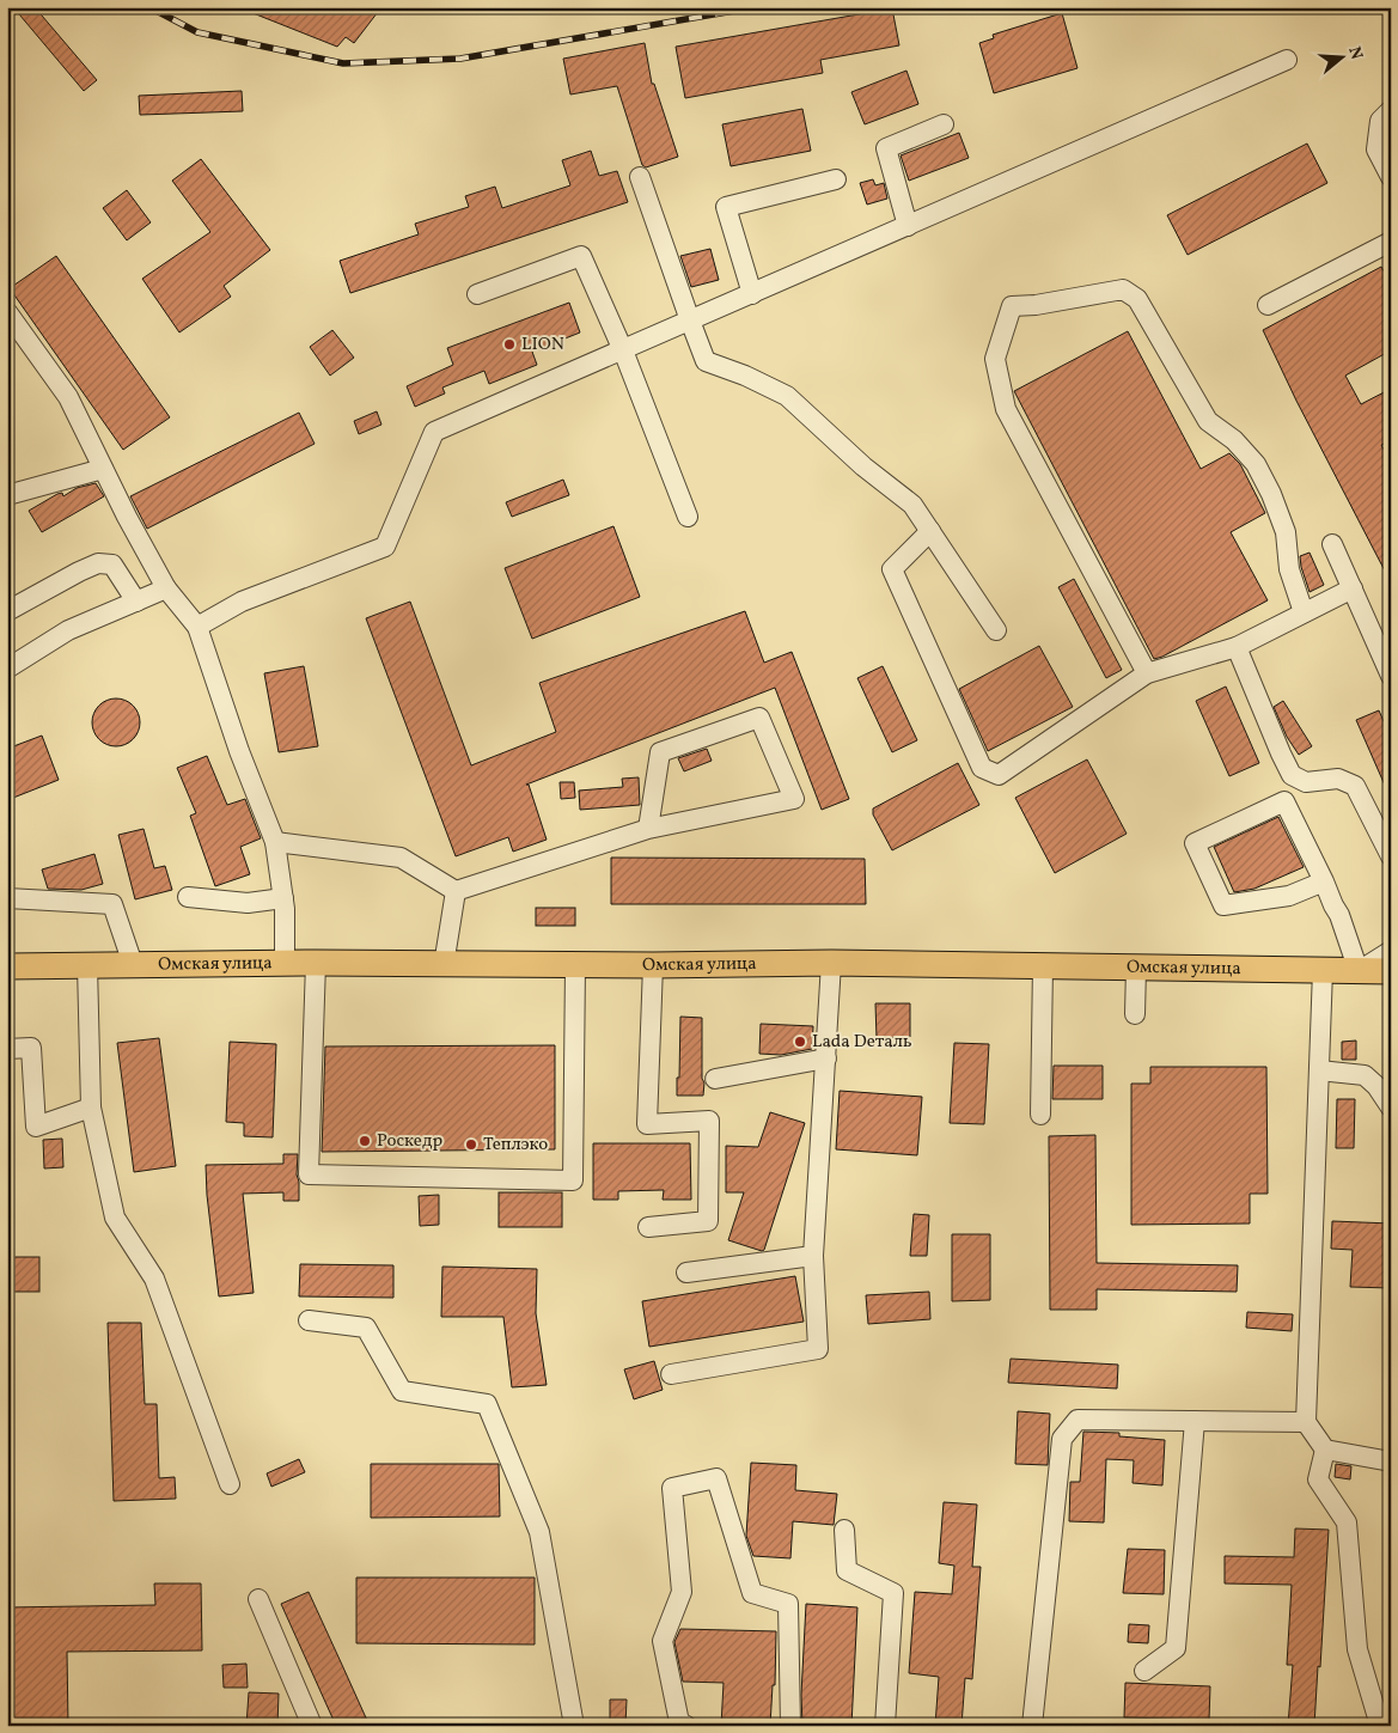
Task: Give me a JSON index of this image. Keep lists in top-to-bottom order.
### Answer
{
  "streets": {
    "main road": ["Омская улица"]
  },
  "places": [
    "LION",
    "Lada Dеталь",
    "Роскедр",
    "Теплэко"
  ],
  "north": "right"
}
